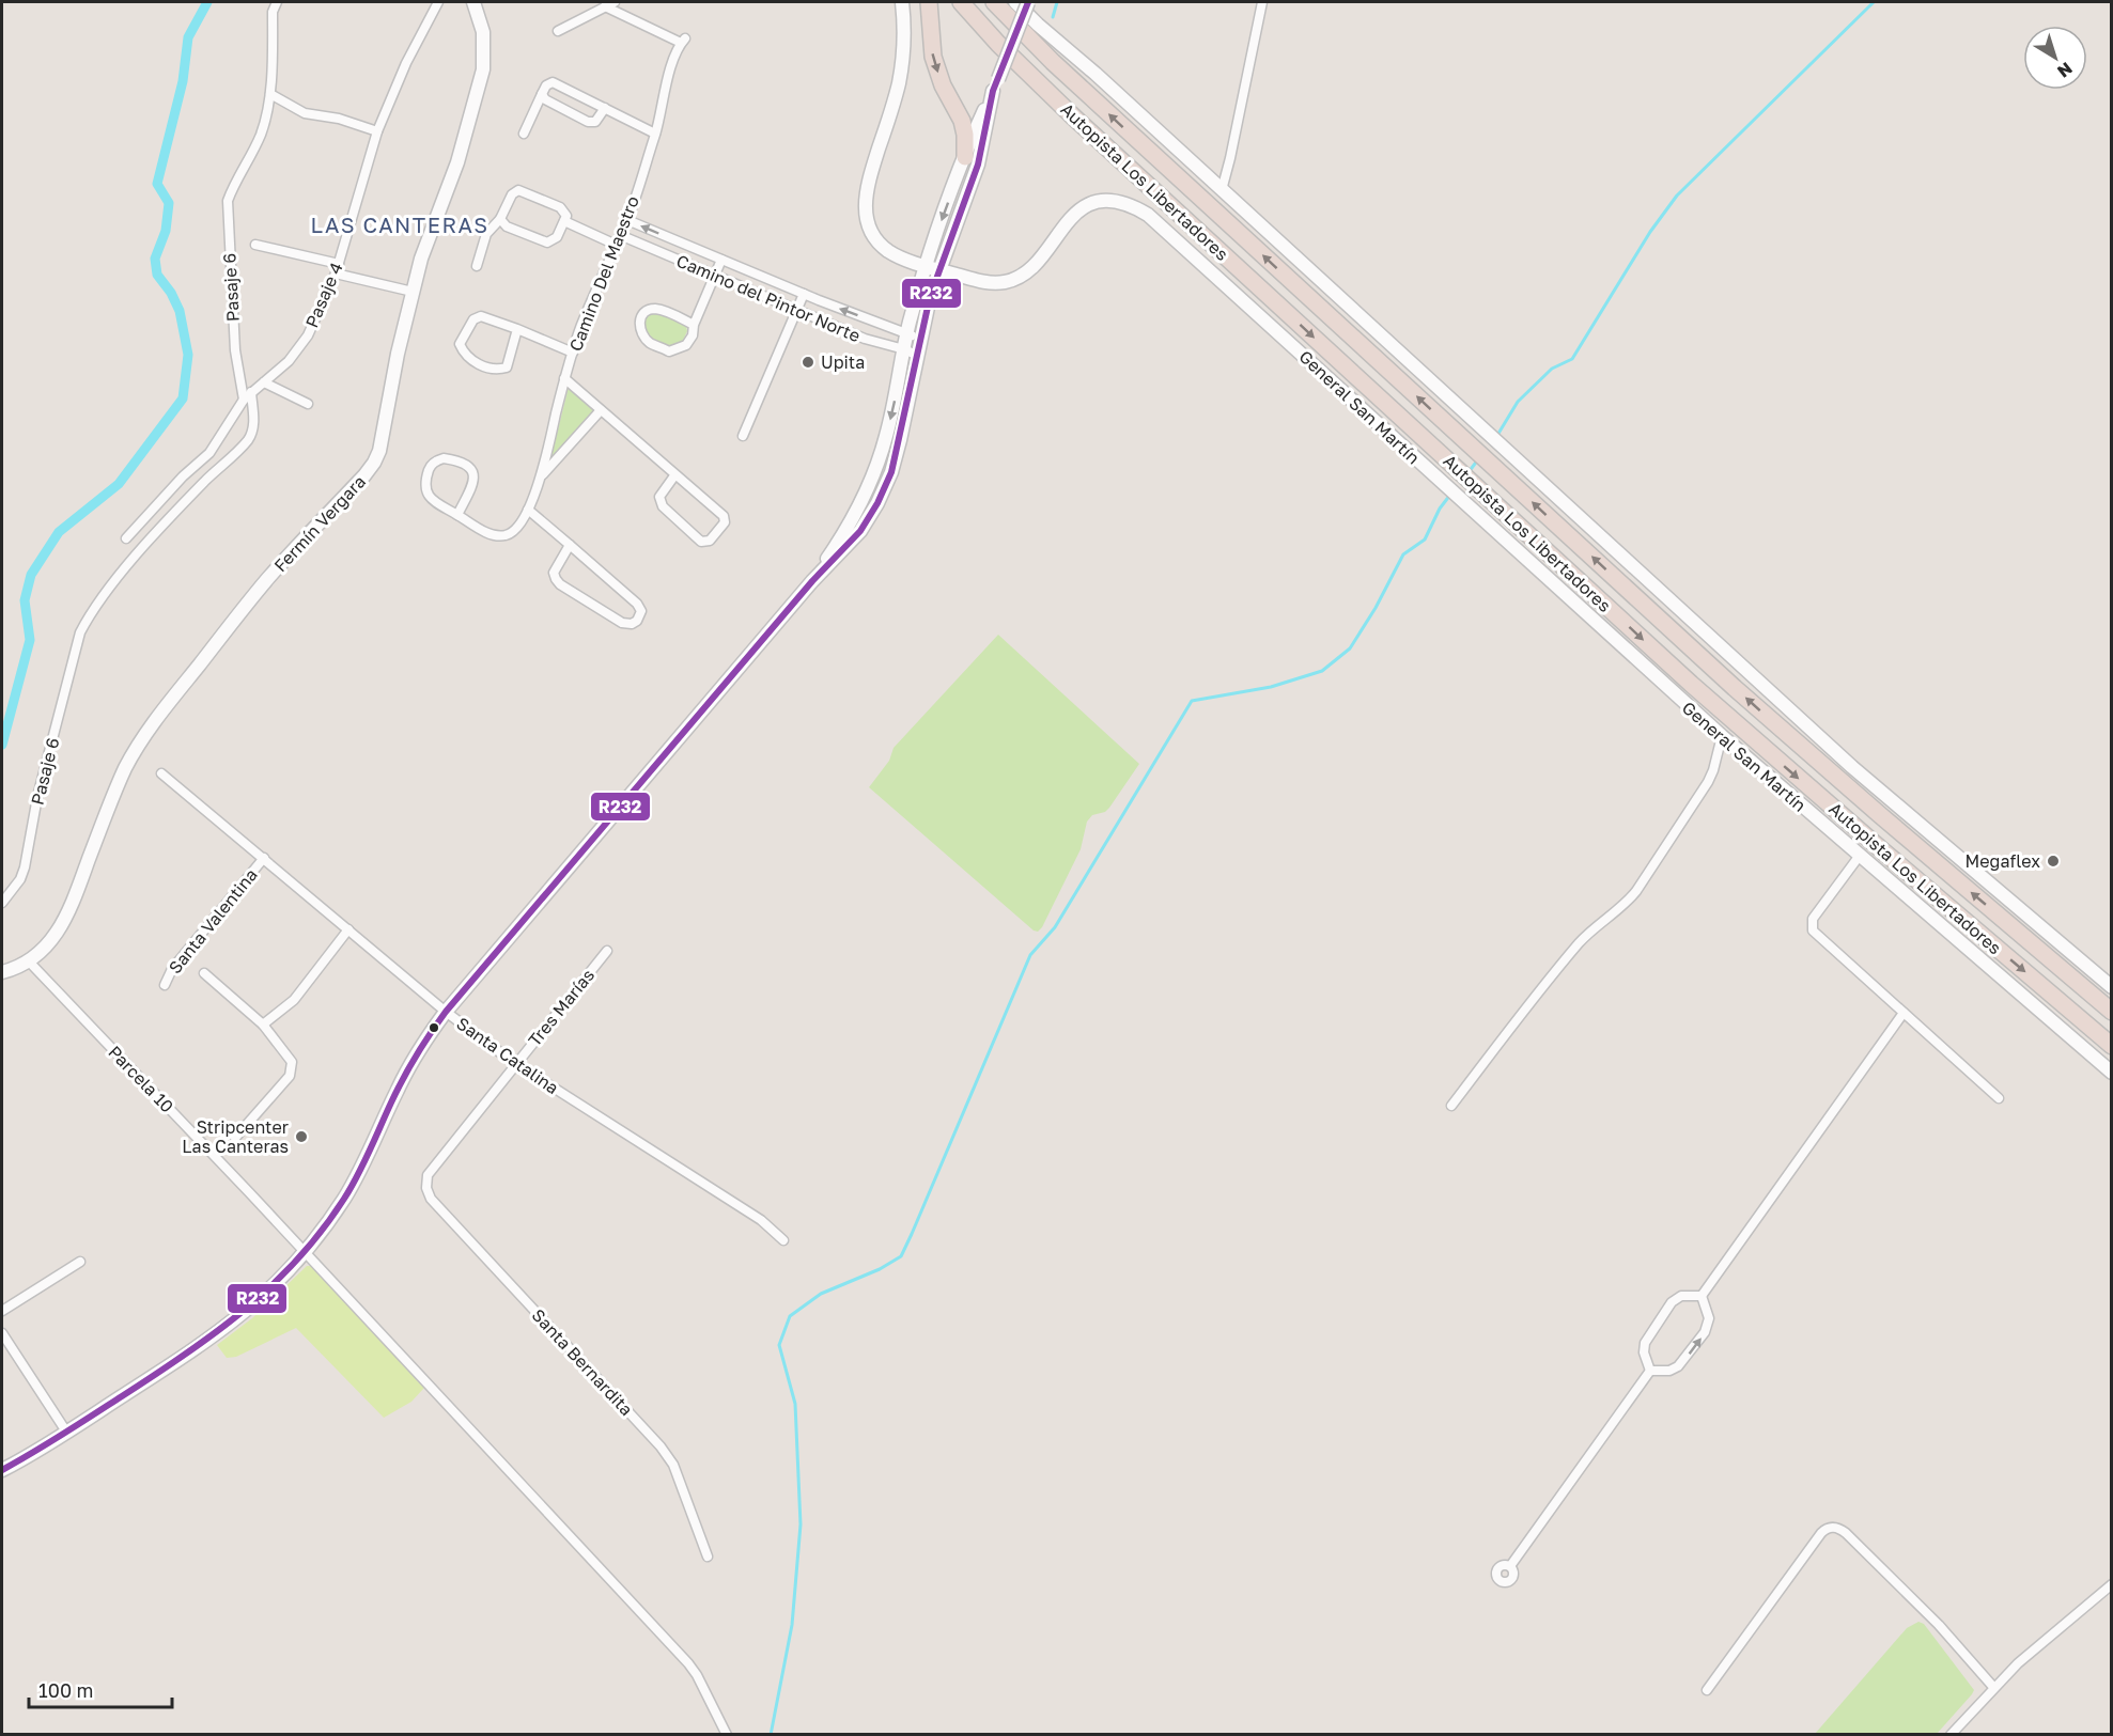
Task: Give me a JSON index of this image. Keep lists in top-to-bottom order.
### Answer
{
  "streets": {
    "highway": ["Autopista Los Libertadores"],
    "street": [
      "Camino Del Maestro",
      "Pasaje 6",
      "Pasaje 4",
      "Camino del Pintor Norte",
      "General San Martín",
      "Fermín Vergara",
      "Santa Valentina",
      "Tres Marías",
      "Santa Catalina",
      "Parcela 10",
      "Santa Bernardita"
    ]
  },
  "crossings": [
    ["Camino Del Maestro", "Camino del Pintor Norte"],
    ["Pasaje 6", "Pasaje 4"],
    ["Fermín Vergara", "Parcela 10"],
    ["Santa Valentina", "Santa Catalina"],
    ["Tres Marías", "Santa Catalina"],
    ["Tres Marías", "Santa Bernardita"]
  ],
  "districts": ["LAS CANTERAS"],
  "places": ["Upita", "Megaflex", "Stripcenter Las Canteras"],
  "lines": ["transit line R232"],
  "scale_bar": "100 m",
  "north": "bottom right"
}
